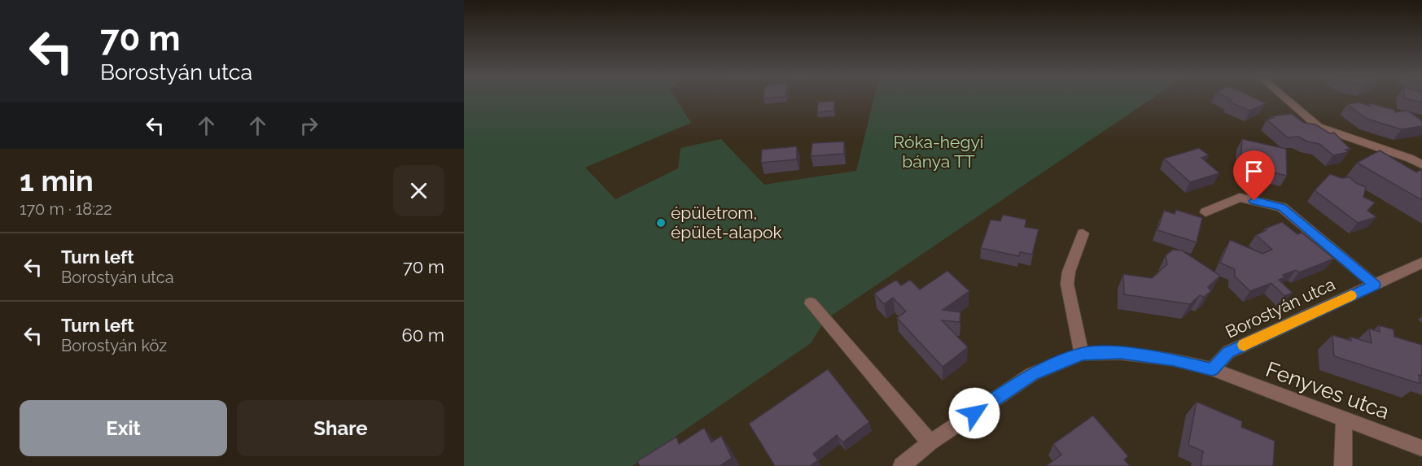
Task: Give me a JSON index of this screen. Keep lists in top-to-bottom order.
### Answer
{
  "streets": {
    "street": ["Borostyán utca", "Fenyves utca"]
  },
  "crossings": [
    ["Borostyán utca", "Fenyves utca"]
  ],
  "parks": ["Róka-hegyi bánya TT"],
  "places": ["épületrom, épület-alapok"],
  "page": {
    "turn": ["70 m", "Borostyán utca"],
    "heading": ["1 min", "170 m · 18:22"],
    "list": [
      {
        "name": "Turn left",
        "note": "Borostyán utca",
        "value": "70 m"
      },
      {
        "name": "Turn left",
        "note": "Borostyán köz",
        "value": "60 m"
      }
    ],
    "buttons": ["Exit", "Share"]
  }
}
